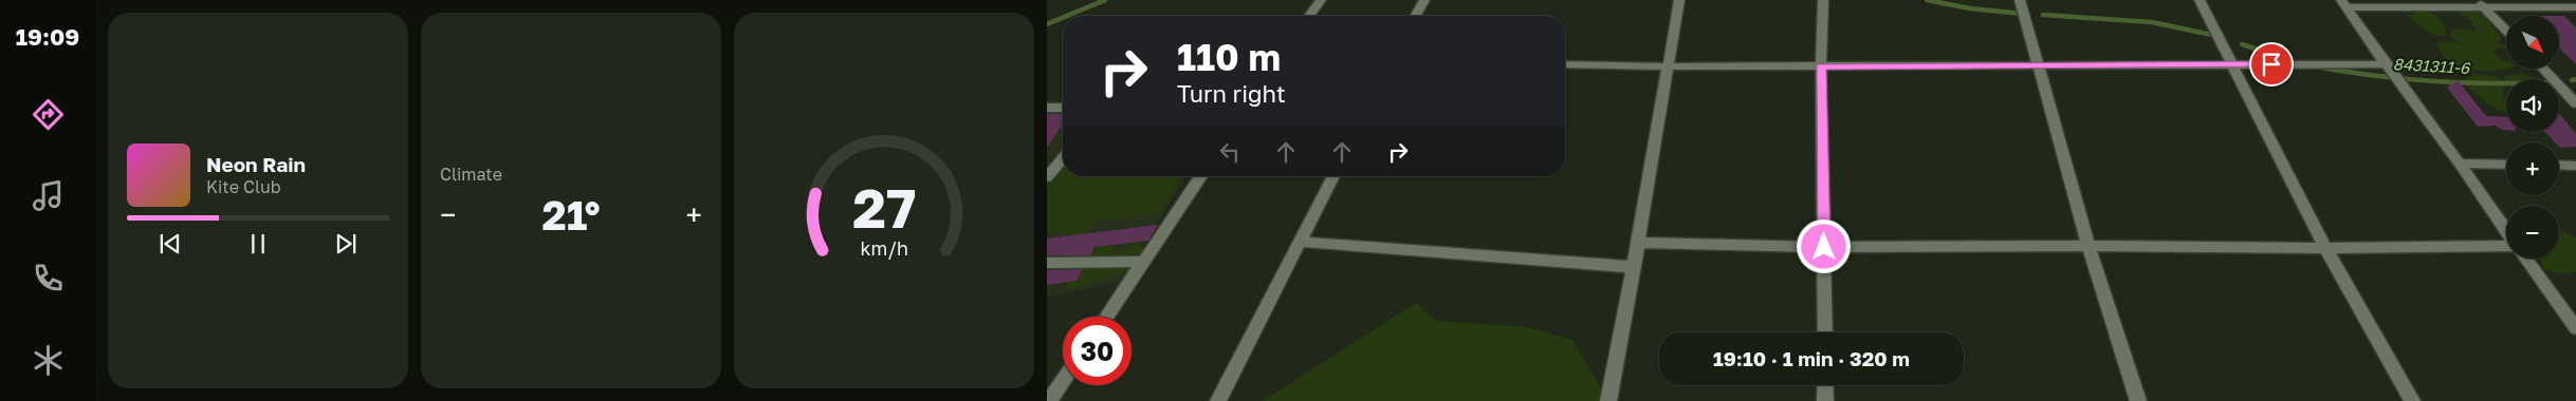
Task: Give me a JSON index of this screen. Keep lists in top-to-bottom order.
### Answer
{
  "water": ["8431311-6"],
  "north": "bottom right",
  "page": {
    "tabs": "19:09",
    "tile": "Climate",
    "map_buttons": ["+", "−"],
    "turn": ["110 m", "Turn right"],
    "song": ["Neon Rain", "Kite Club"],
    "heat": ["−", "21°", "+"],
    "limit": "30",
    "trip": "19:10 · 1 min · 320 m",
    "gauge": ["27", "km/h"]
  }
}
